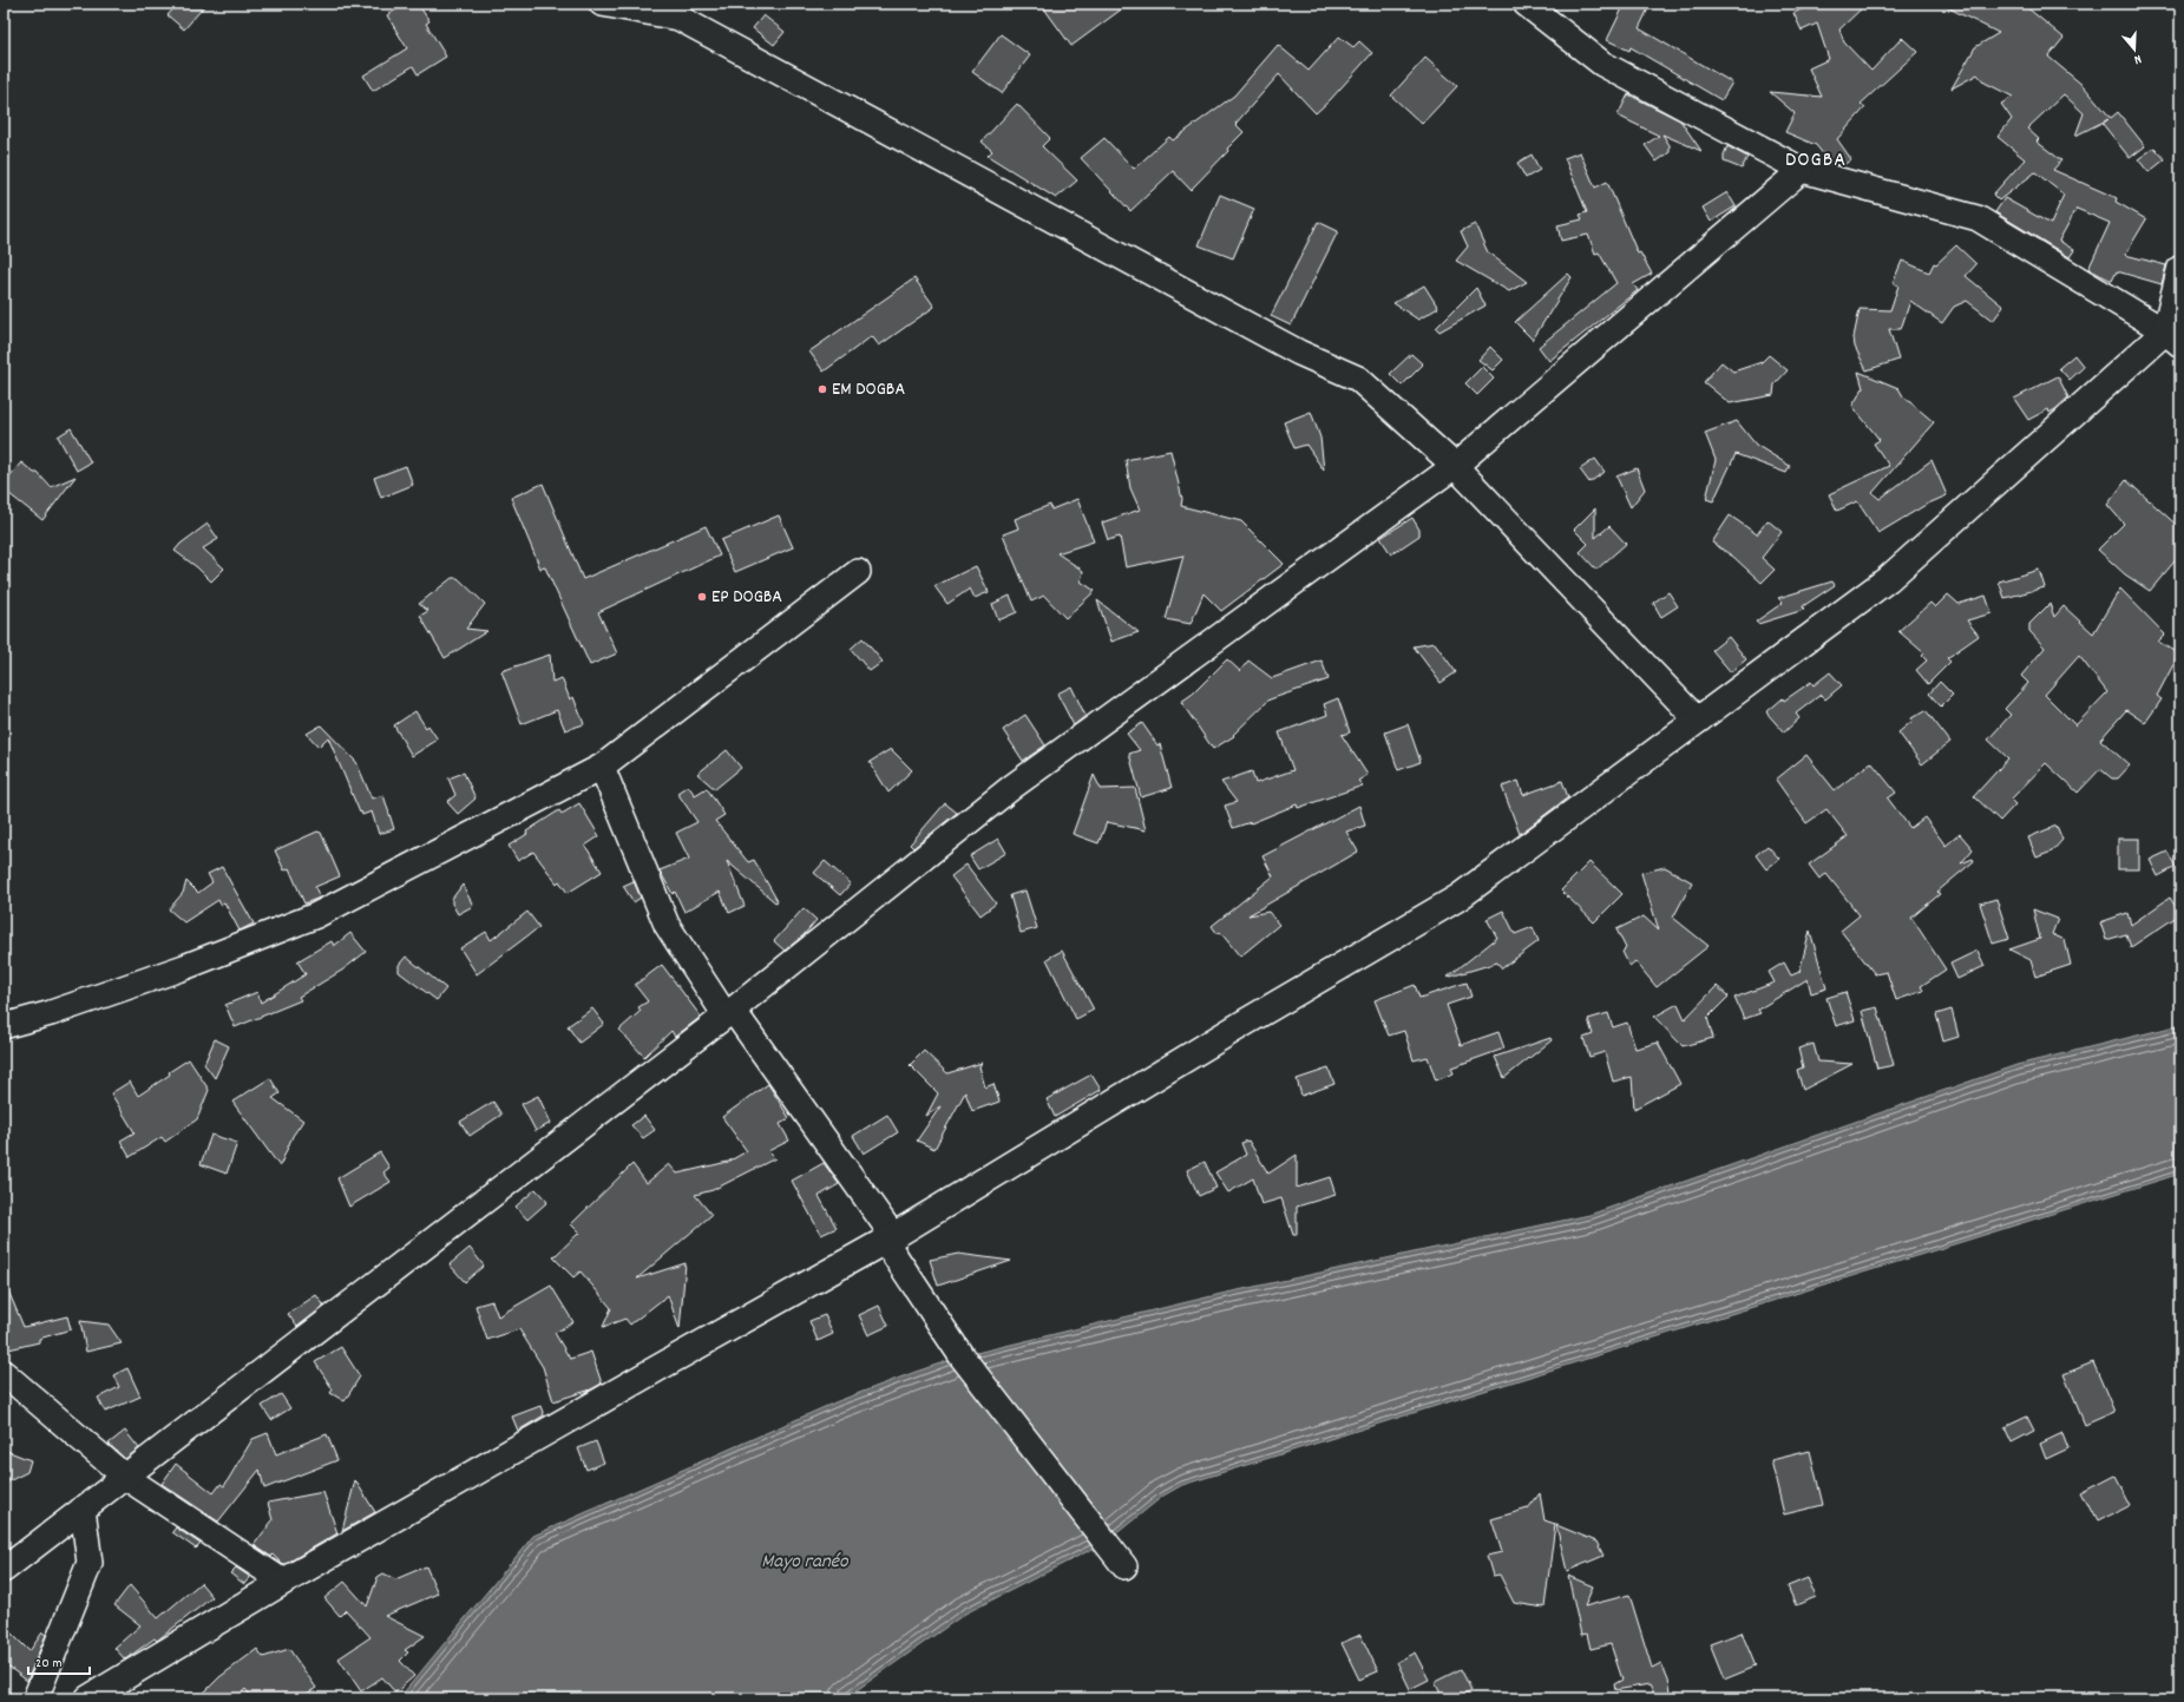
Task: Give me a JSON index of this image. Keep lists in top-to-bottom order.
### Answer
{
  "districts": ["DOGBA"],
  "water": ["Mayo ranéo"],
  "places": ["EM DOGBA", "EP DOGBA"],
  "scale_bar": "20 m",
  "north": "bottom"
}
